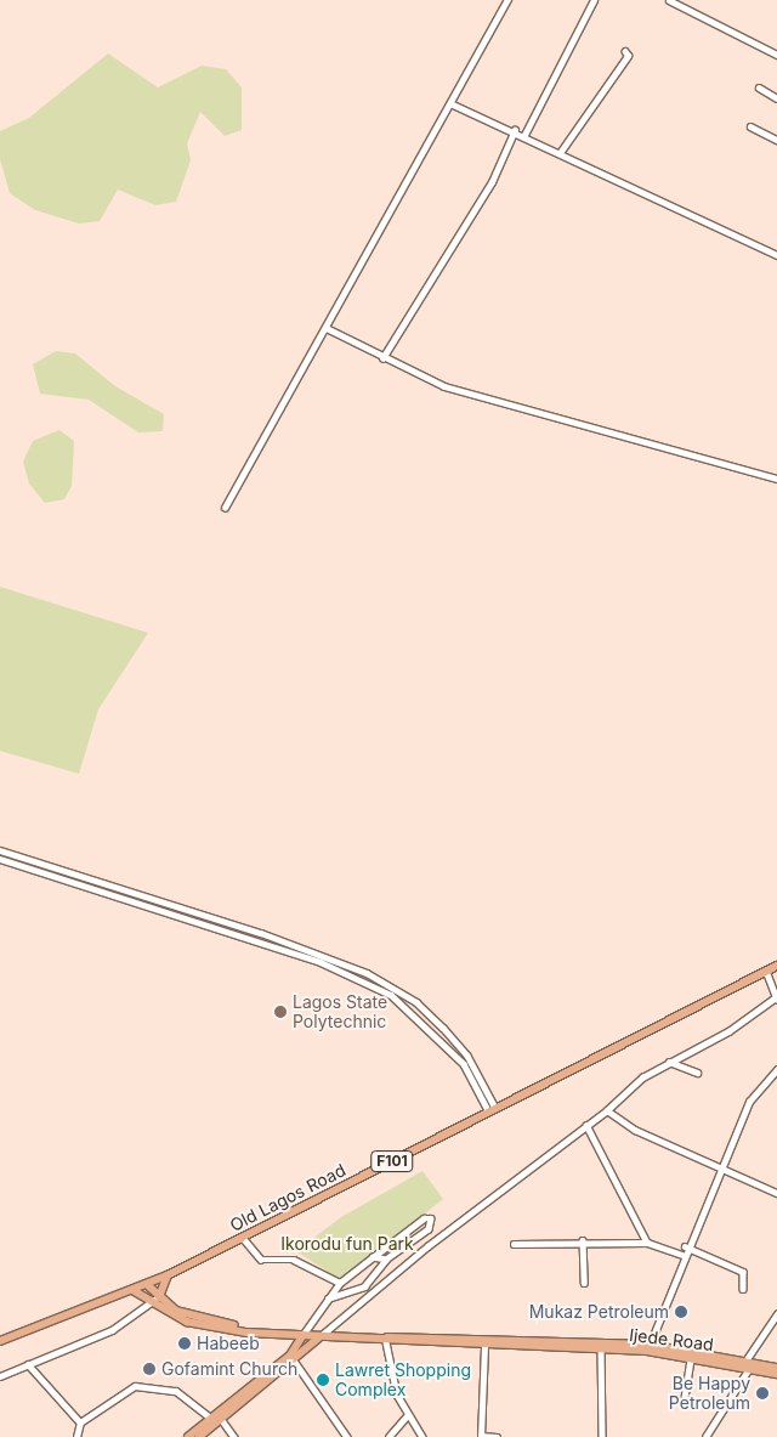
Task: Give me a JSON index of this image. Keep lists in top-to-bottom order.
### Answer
{
  "streets": {
    "main road": ["F101", "Old Lagos Road", "Ijede Road"]
  },
  "parks": ["Ikorodu fun Park"],
  "places": [
    "Lagos State Polytechnic",
    "Mukaz Petroleum",
    "Habeeb",
    "Gofamint Church",
    "Lawret Shopping Complex",
    "Be Happy Petroleum"
  ]
}
